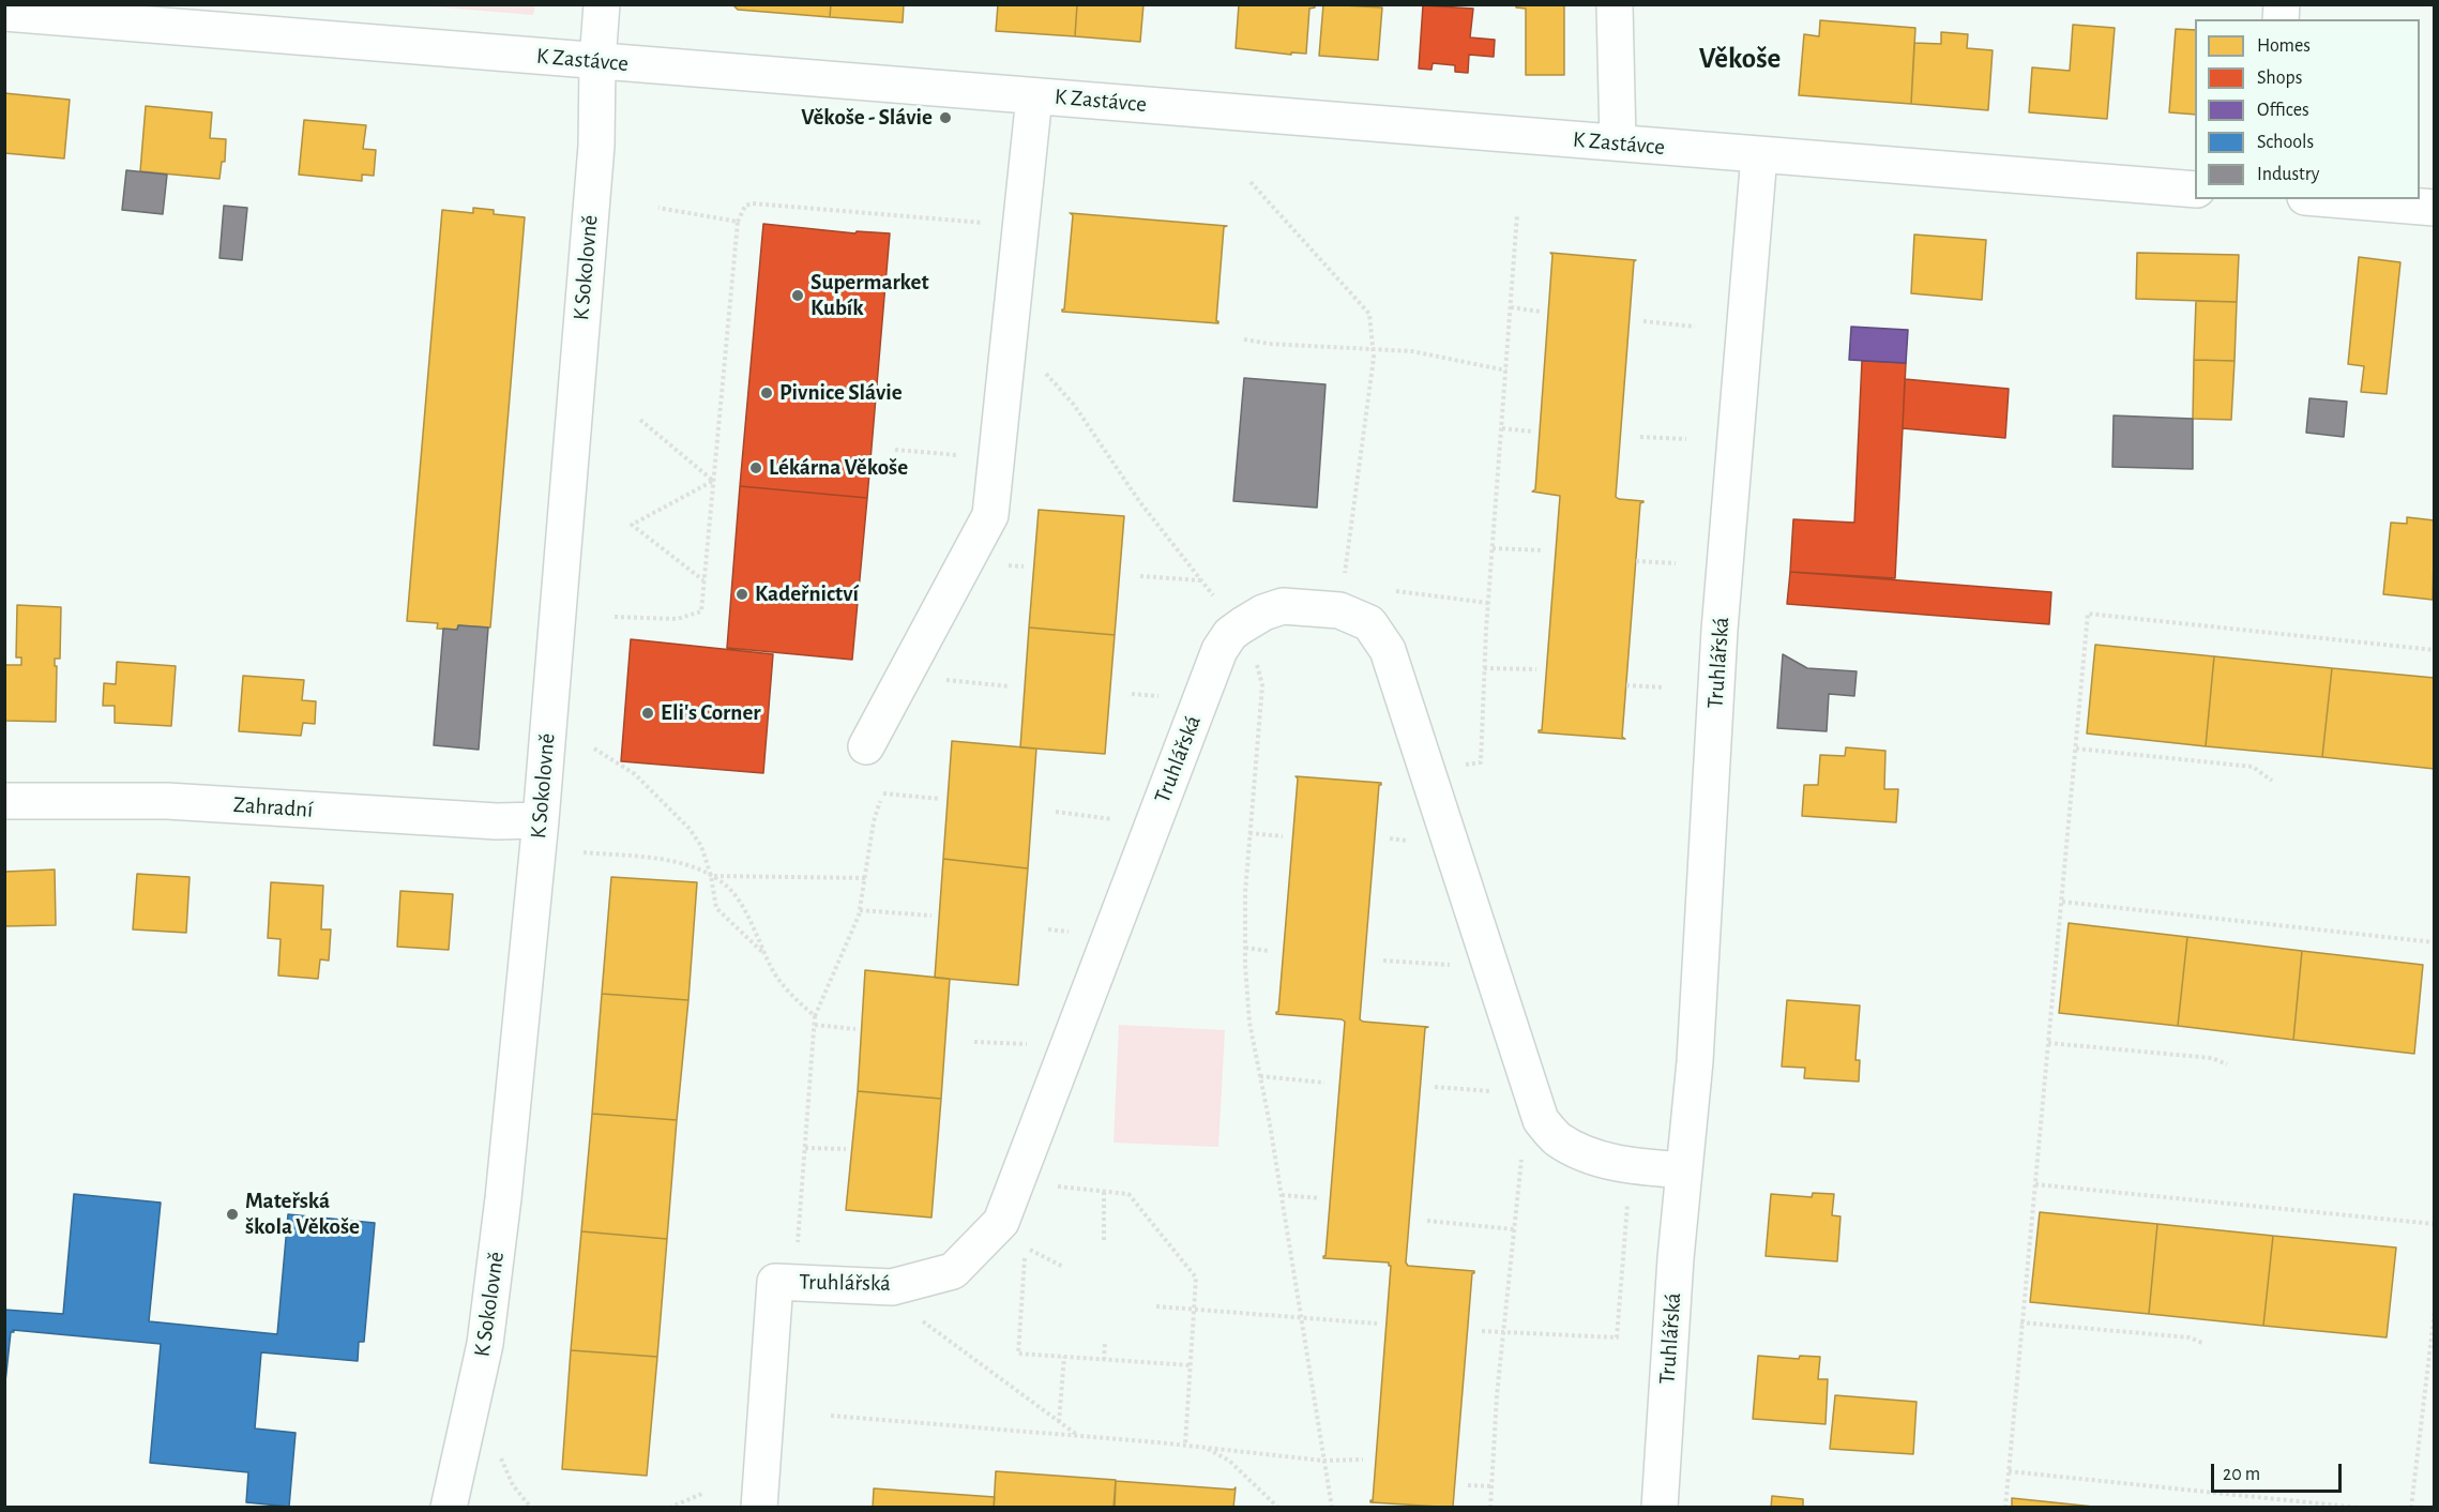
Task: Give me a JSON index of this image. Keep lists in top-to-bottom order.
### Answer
{
  "streets": {
    "street": [
      "K Zastávce",
      "K Sokolovně",
      "Truhlářská",
      "Zahradní"
    ]
  },
  "crossings": [
    ["K Zastávce", "K Sokolovně"],
    ["K Zastávce", "Truhlářská"],
    ["K Sokolovně", "Zahradní"]
  ],
  "districts": ["Věkoše"],
  "places": [
    "Věkoše - Slávie",
    "Supermarket Kubík",
    "Pivnice Slávie",
    "Lékárna Věkoše",
    "Kadeřnictví",
    "Eli's Corner",
    "Mateřská škola Věkoše"
  ],
  "legend": [
    "Homes",
    "Shops",
    "Offices",
    "Schools",
    "Industry"
  ],
  "scale_bar": "20 m"
}
